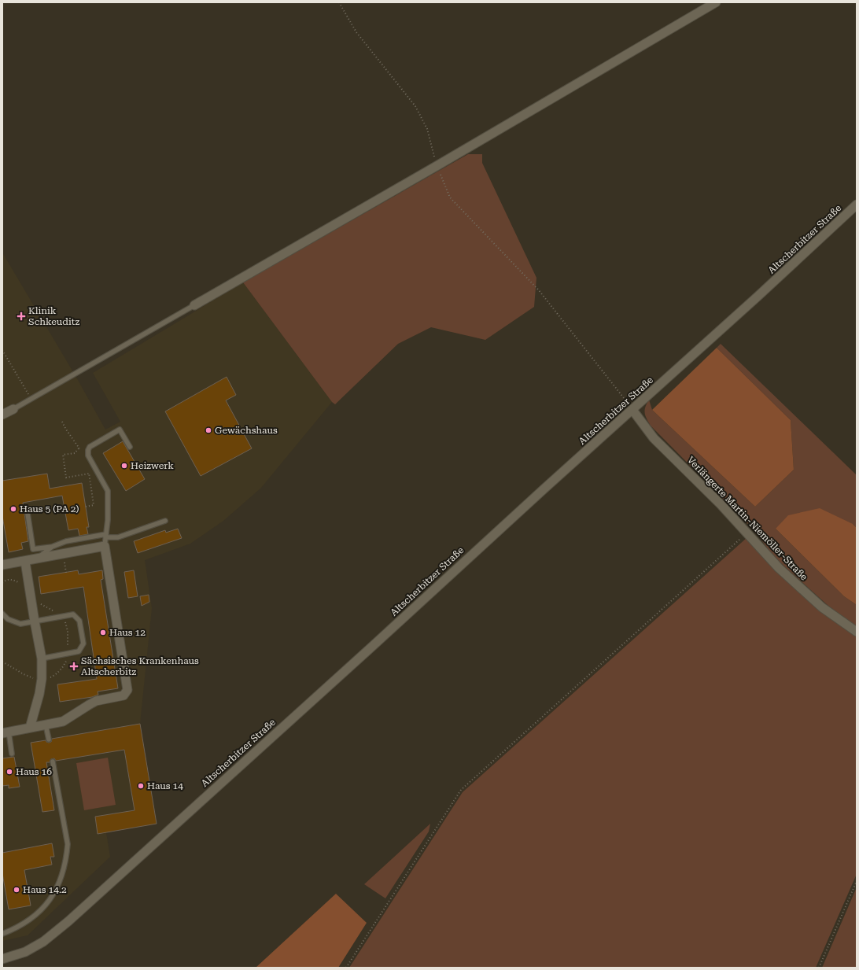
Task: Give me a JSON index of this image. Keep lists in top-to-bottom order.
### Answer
{
  "streets": {
    "street": ["Altscherbitzer Straße", "Verlängerte Martin-Niemöller-Straße"]
  },
  "crossings": [
    ["Altscherbitzer Straße", "Verlängerte Martin-Niemöller-Straße"]
  ],
  "places": {
    "health": ["Klinik Schkeuditz", "Sächsisches Krankenhaus Altscherbitz"],
    "other": [
      "Gewächshaus",
      "Heizwerk",
      "Haus 5 (PA 2)",
      "Haus 12",
      "Haus 16",
      "Haus 14",
      "Haus 14.2"
    ]
  }
}
